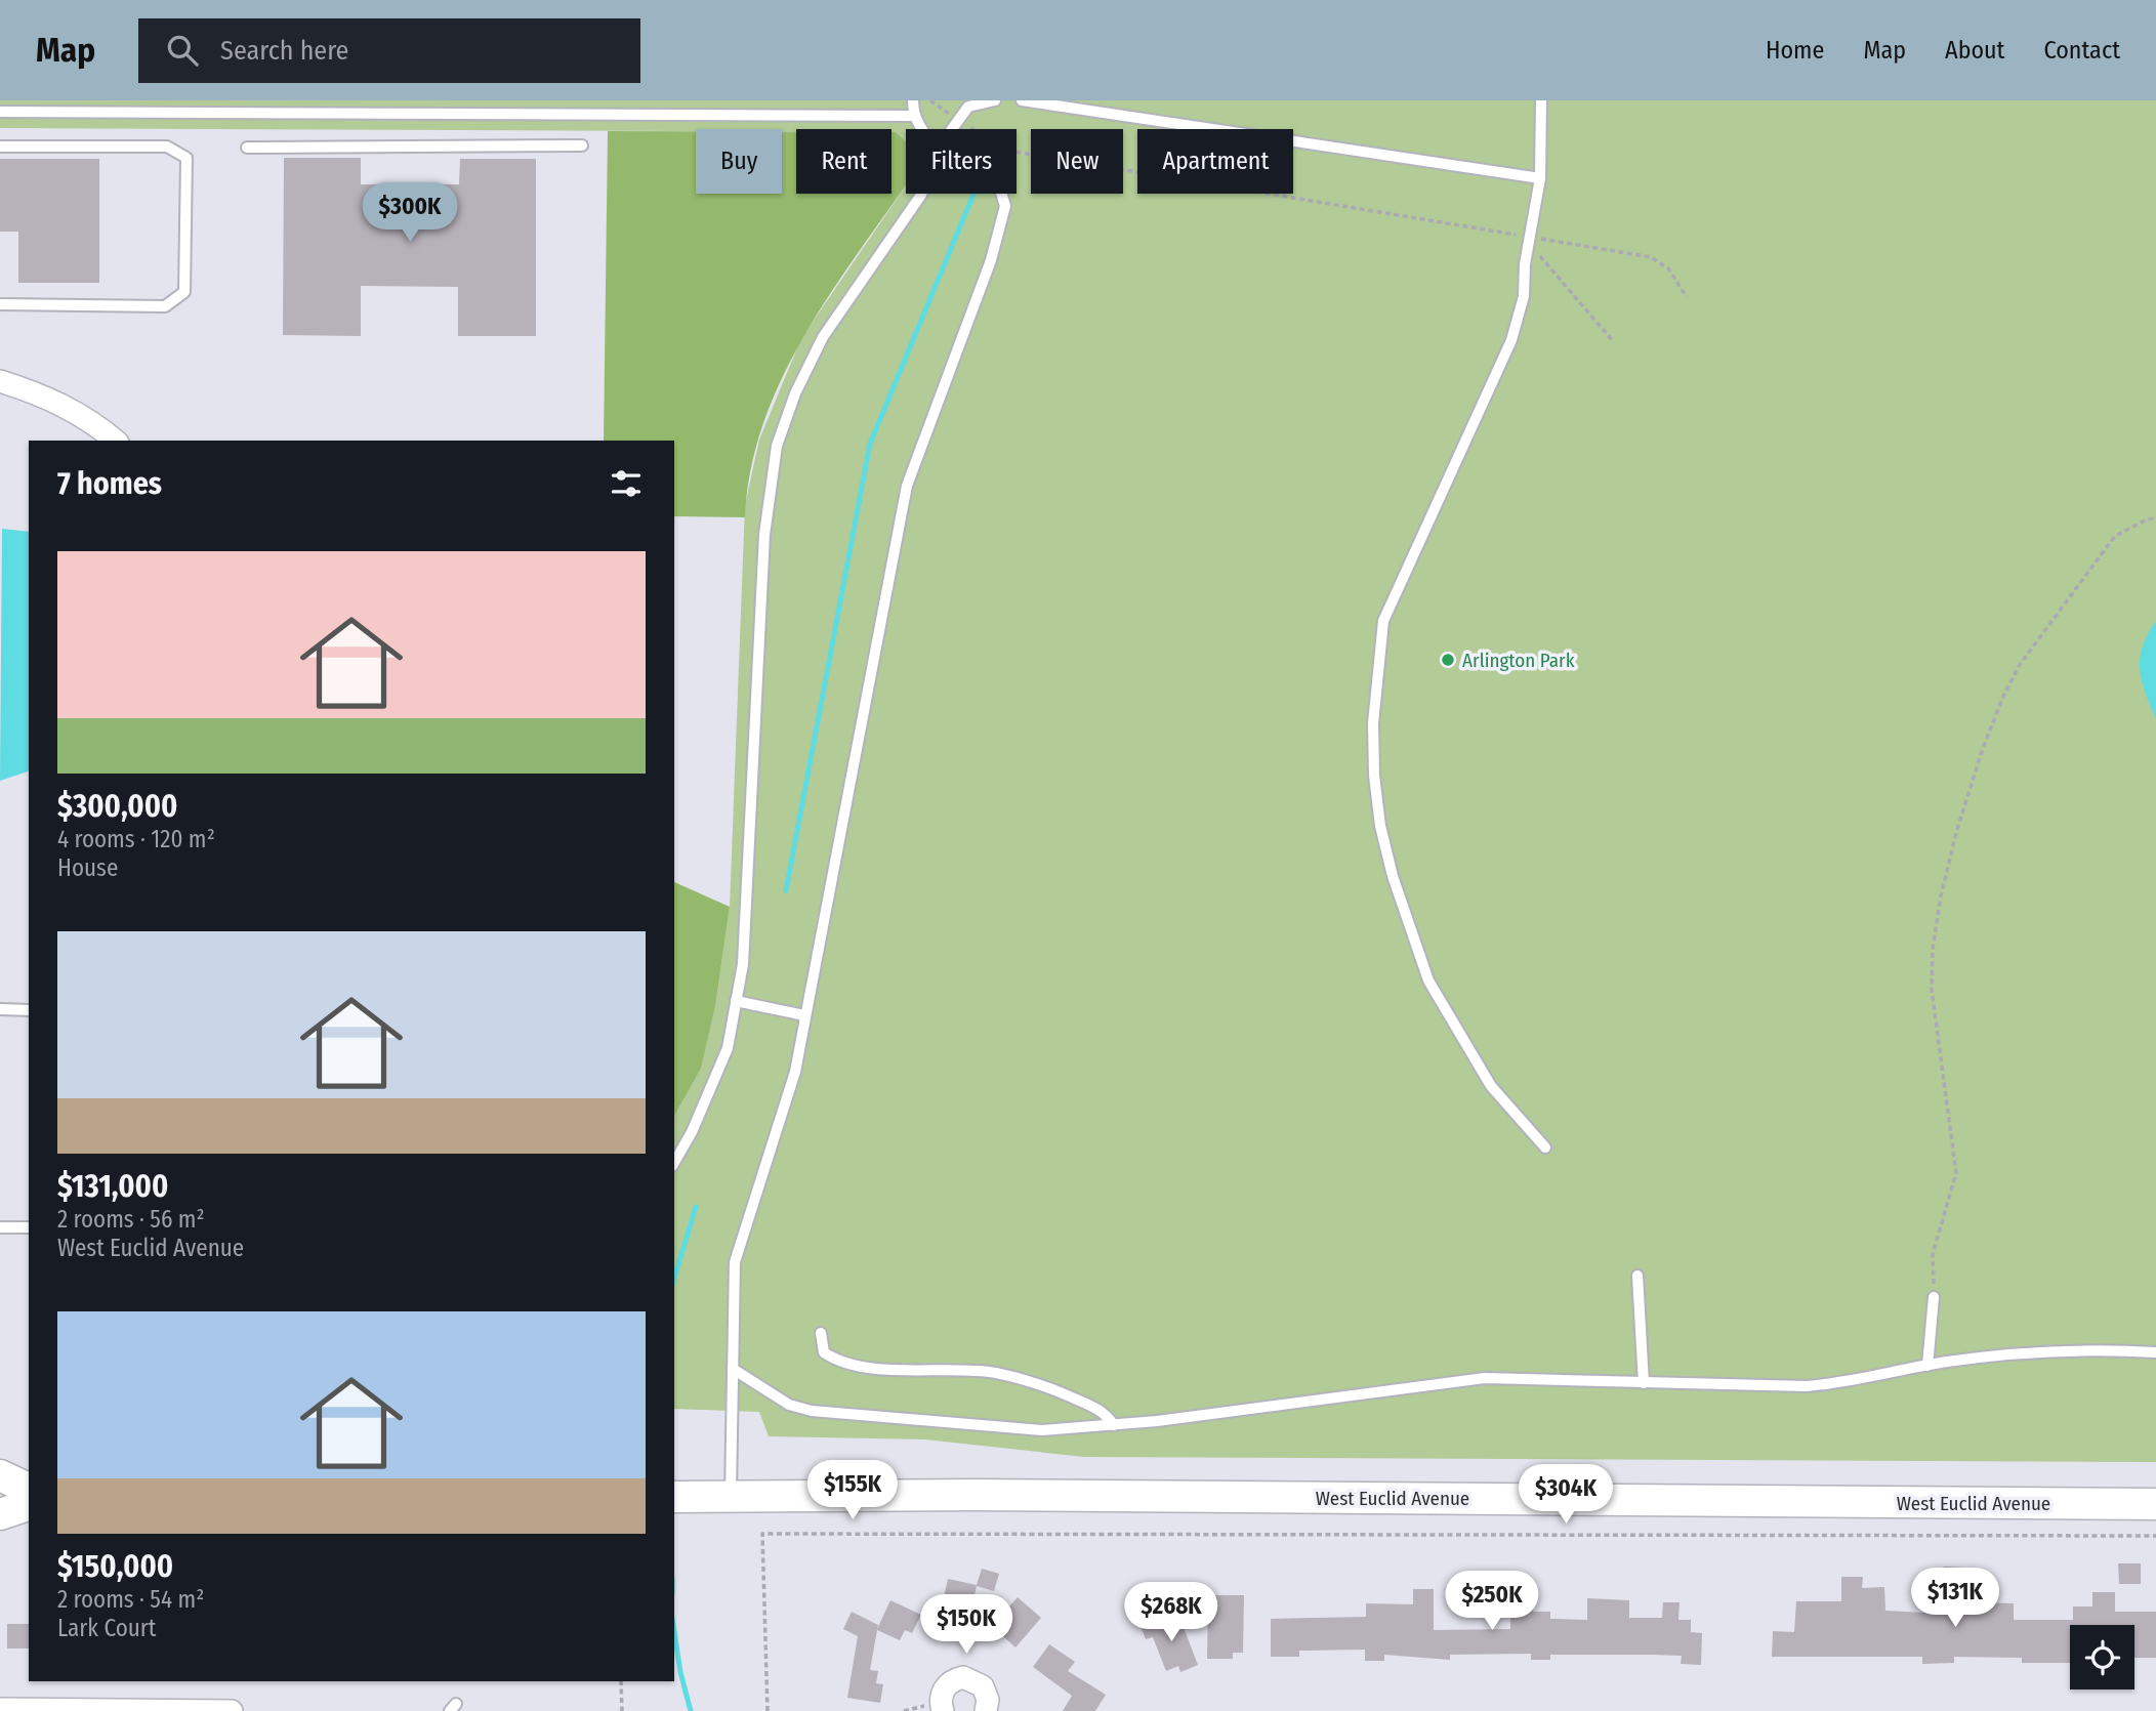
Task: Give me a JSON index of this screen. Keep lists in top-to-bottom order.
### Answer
{
  "streets": {
    "main road": ["West Euclid Avenue"]
  },
  "places": ["Arlington Park"],
  "page": {
    "header": "Map",
    "search": "Search here",
    "nav": [
      "Home",
      "Map",
      "About",
      "Contact"
    ],
    "chip": [
      "Buy",
      "Rent",
      "Filters",
      "New",
      "Apartment"
    ],
    "price": [
      "$300K",
      "$155K",
      "$304K",
      "$131K",
      "$250K",
      "$268K",
      "$150K"
    ],
    "heading": "7 homes",
    "list": [
      {
        "name": "$300,000",
        "note": "4 rooms · 120 m² · House"
      },
      {
        "name": "$131,000",
        "note": "2 rooms · 56 m² · West Euclid Avenue"
      },
      {
        "name": "$150,000",
        "note": "2 rooms · 54 m² · Lark Court"
      }
    ]
  }
}
